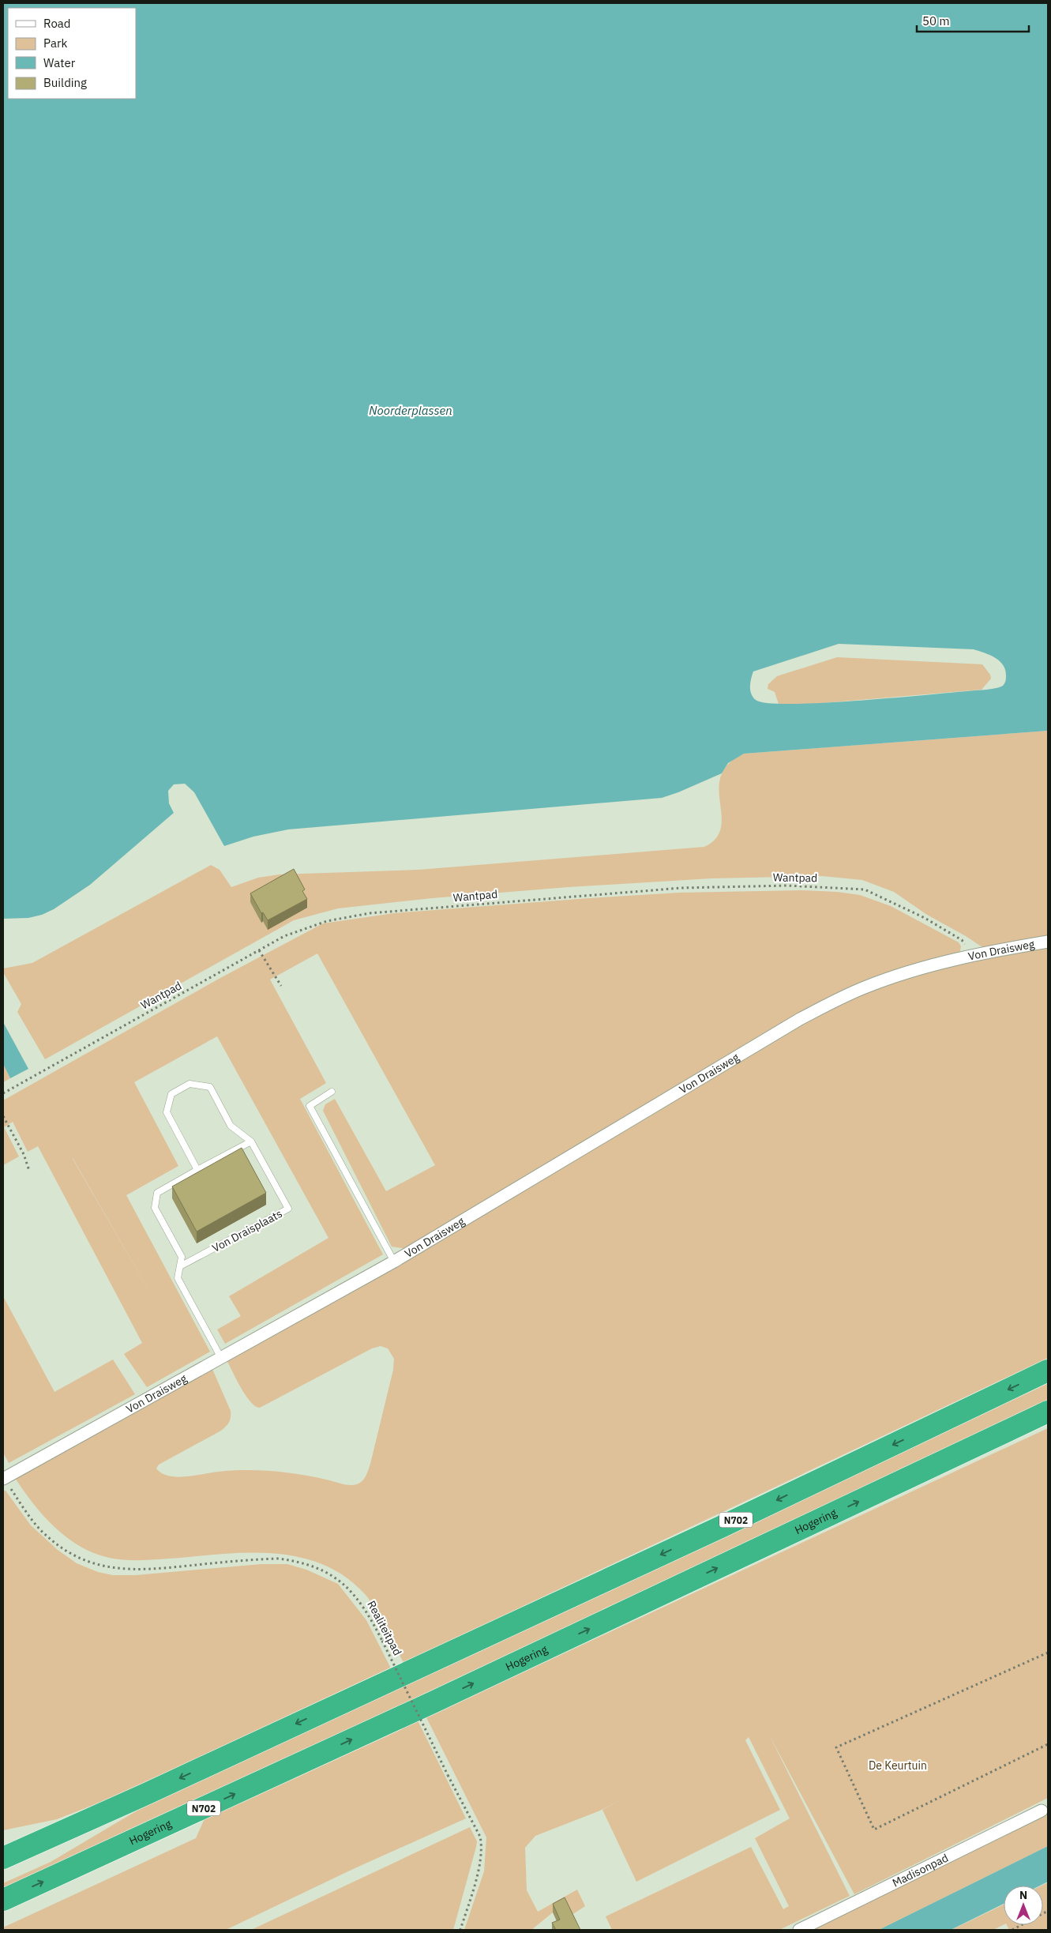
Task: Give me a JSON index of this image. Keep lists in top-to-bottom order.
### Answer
{
  "streets": {
    "highway": ["N702", "Hogering"],
    "street": ["Von Draisweg", "Madisonpad"],
    "lane": ["Von Draisplaats"],
    "path": ["Wantpad", "Realiteitpad"]
  },
  "crossings": [
    ["Wantpad", "Von Draisweg"],
    ["Von Draisweg", "Realiteitpad"]
  ],
  "water": ["Noorderplassen"],
  "parks": ["De Keurtuin"],
  "legend": [
    "Road",
    "Park",
    "Water",
    "Building"
  ],
  "scale_bar": "50 m",
  "north": "top"
}
